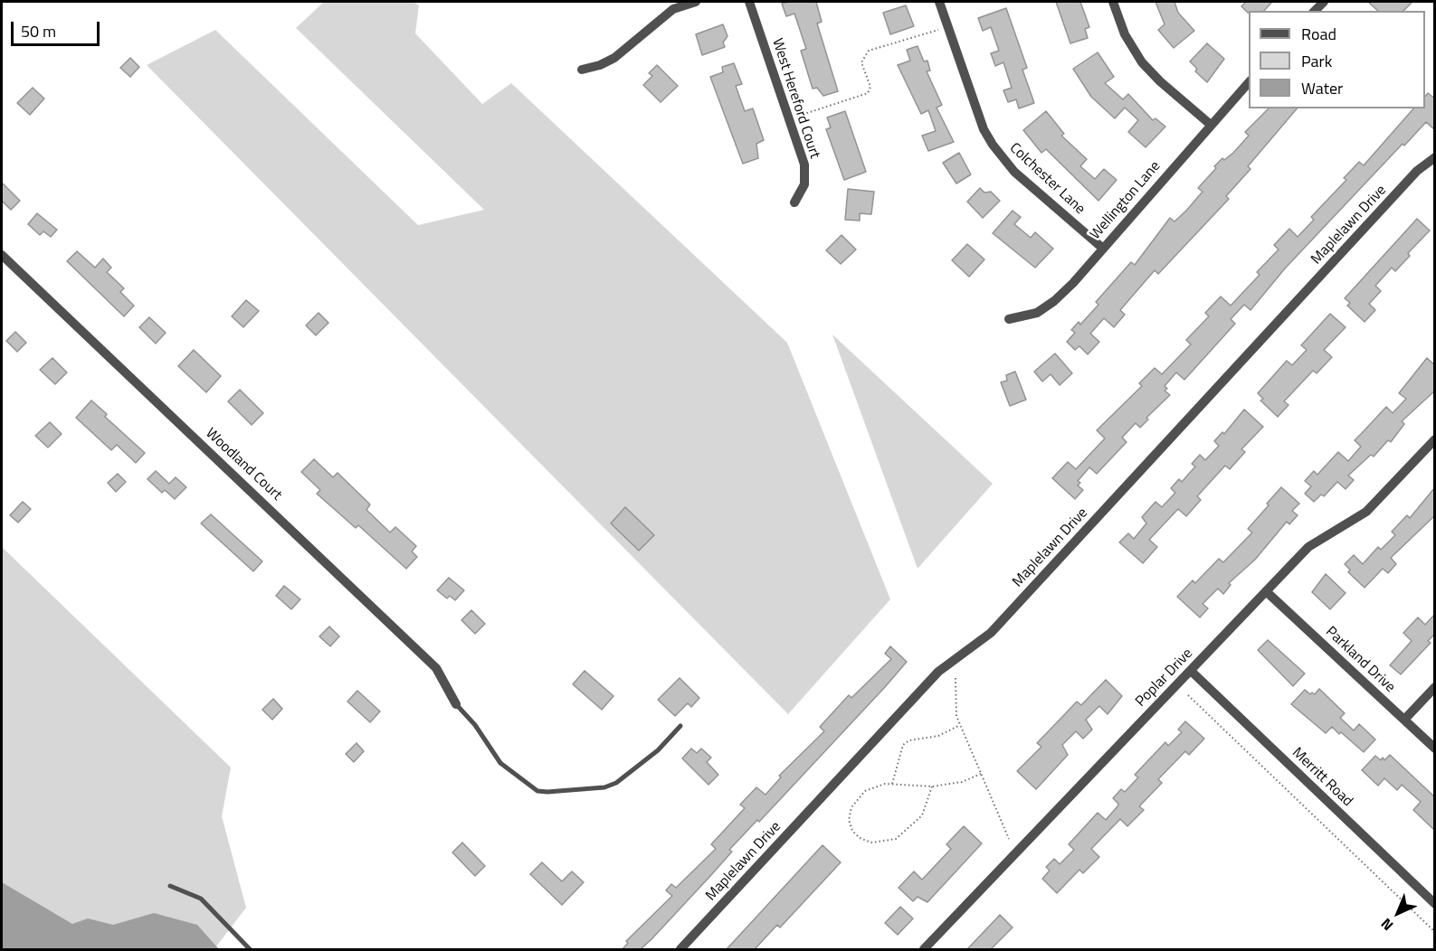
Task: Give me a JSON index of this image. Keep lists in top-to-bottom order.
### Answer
{
  "streets": {
    "street": [
      "West Hereford Court",
      "Colchester Lane",
      "Wellington Lane",
      "Maplelawn Drive",
      "Woodland Court",
      "Parkland Drive",
      "Poplar Drive",
      "Merritt Road"
    ]
  },
  "crossings": [
    ["Colchester Lane", "Wellington Lane"],
    ["Parkland Drive", "Poplar Drive"],
    ["Poplar Drive", "Merritt Road"]
  ],
  "legend": ["Road", "Park", "Water"],
  "scale_bar": "50 m",
  "north": "bottom left"
}
